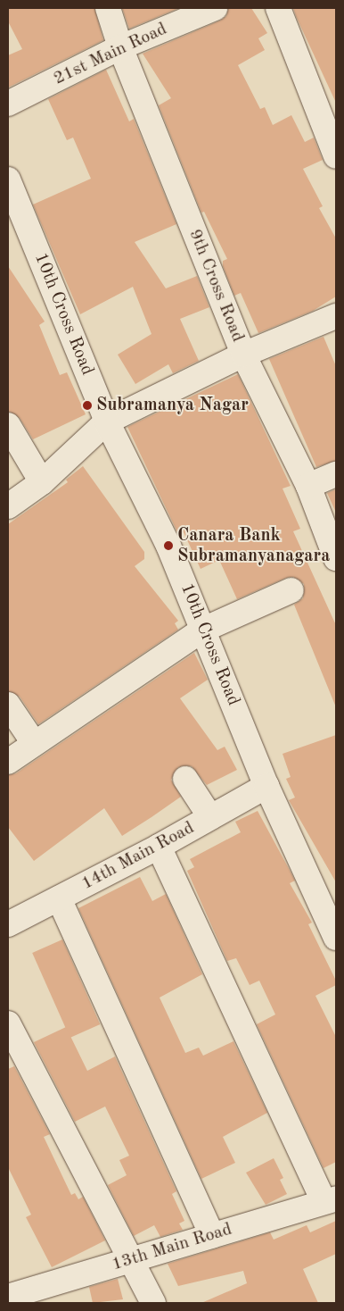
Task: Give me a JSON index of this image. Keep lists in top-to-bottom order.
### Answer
{
  "streets": {
    "street": [
      "21st Main Road",
      "9th Cross Road",
      "10th Cross Road",
      "14th Main Road",
      "13th Main Road"
    ]
  },
  "crossings": [
    ["21st Main Road", "9th Cross Road"],
    ["10th Cross Road", "14th Main Road"]
  ],
  "places": ["Subramanya Nagar", "Canara Bank Subramanyanagara"]
}
